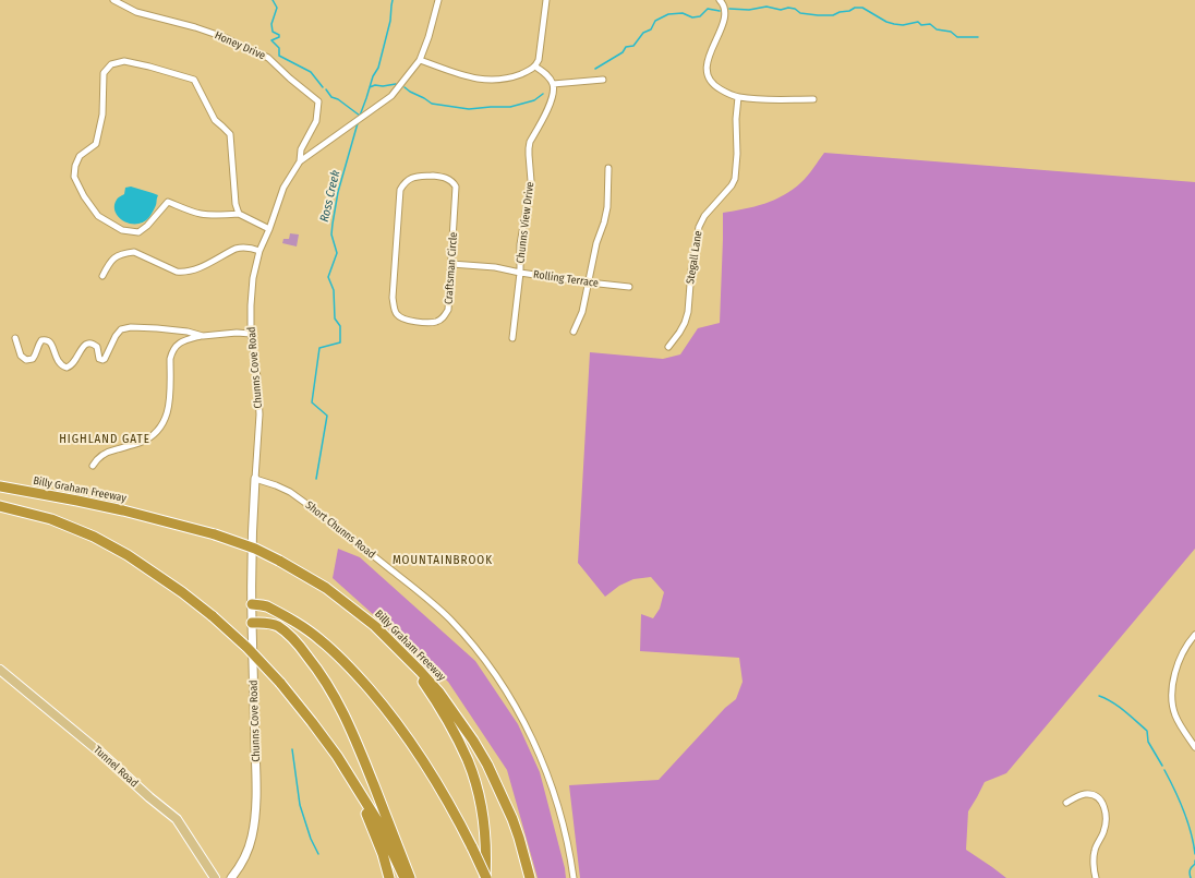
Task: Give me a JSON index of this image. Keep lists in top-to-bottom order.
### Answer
{
  "streets": {
    "highway": ["Billy Graham Freeway"],
    "main road": ["Chunns Cove Road", "Tunnel Road"],
    "street": [
      "Honey Drive",
      "Chunns View Drive",
      "Stegall Lane",
      "Craftsman Circle",
      "Rolling Terrace",
      "Short Chunns Road"
    ]
  },
  "crossings": [
    ["Honey Drive", "Chunns Cove Road"],
    ["Chunns View Drive", "Rolling Terrace"],
    ["Craftsman Circle", "Rolling Terrace"],
    ["Chunns Cove Road", "Short Chunns Road"]
  ],
  "districts": ["HIGHLAND GATE", "MOUNTAINBROOK"],
  "water": ["Ross Creek"]
}
